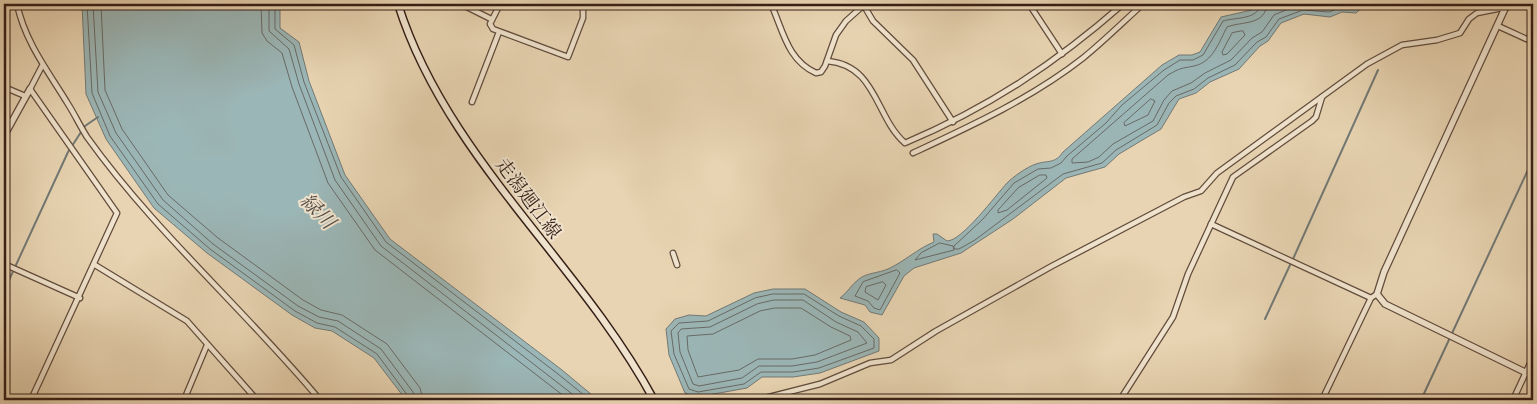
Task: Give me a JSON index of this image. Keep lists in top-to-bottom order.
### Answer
{
  "streets": {
    "main road": ["走潟廻江線"]
  },
  "water": ["緑川"]
}
